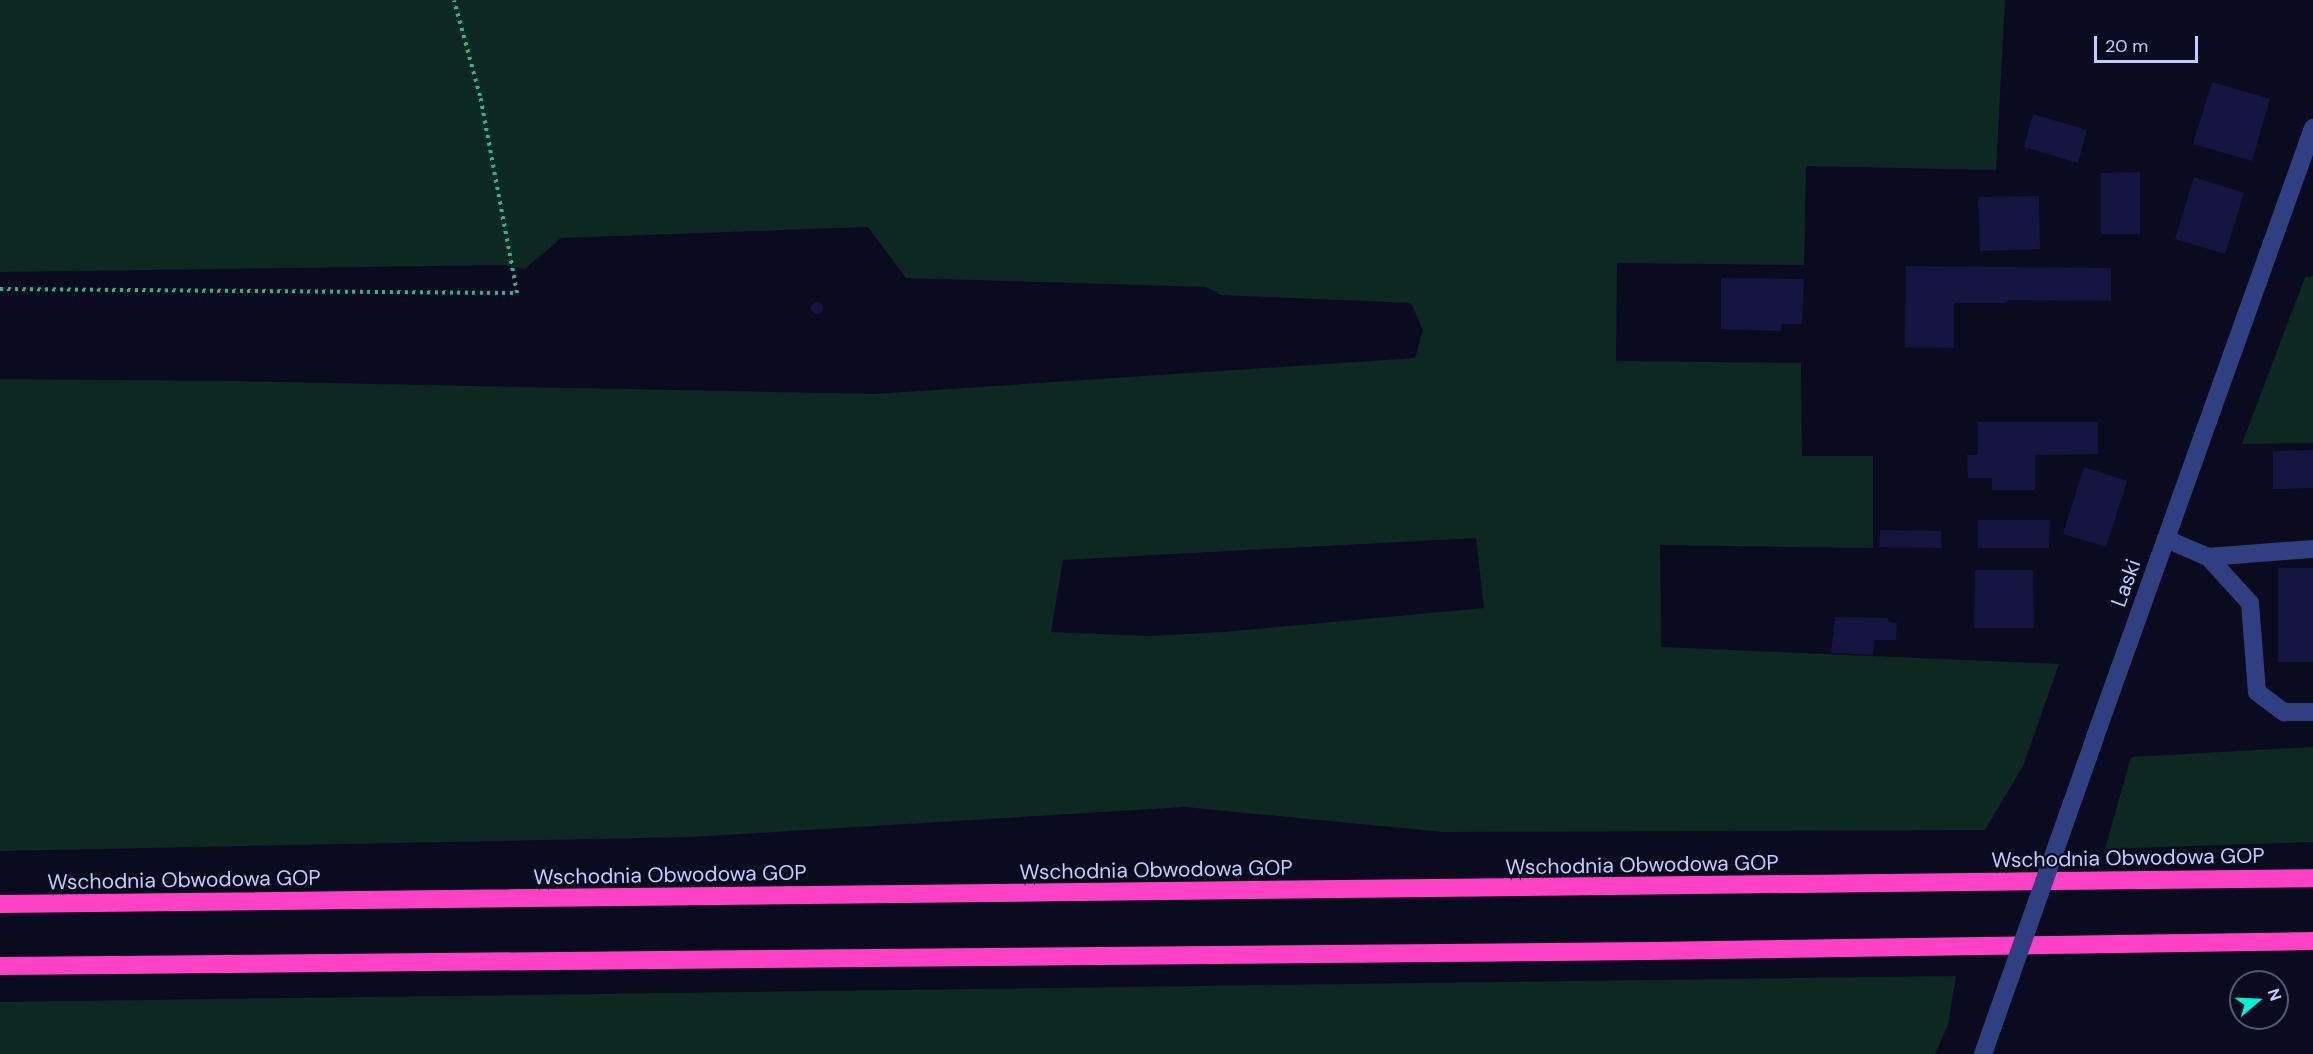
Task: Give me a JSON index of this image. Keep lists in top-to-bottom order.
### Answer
{
  "streets": {
    "highway": ["Wschodnia Obwodowa GOP"],
    "street": ["Laski"]
  },
  "scale_bar": "20 m",
  "north": "right"
}
